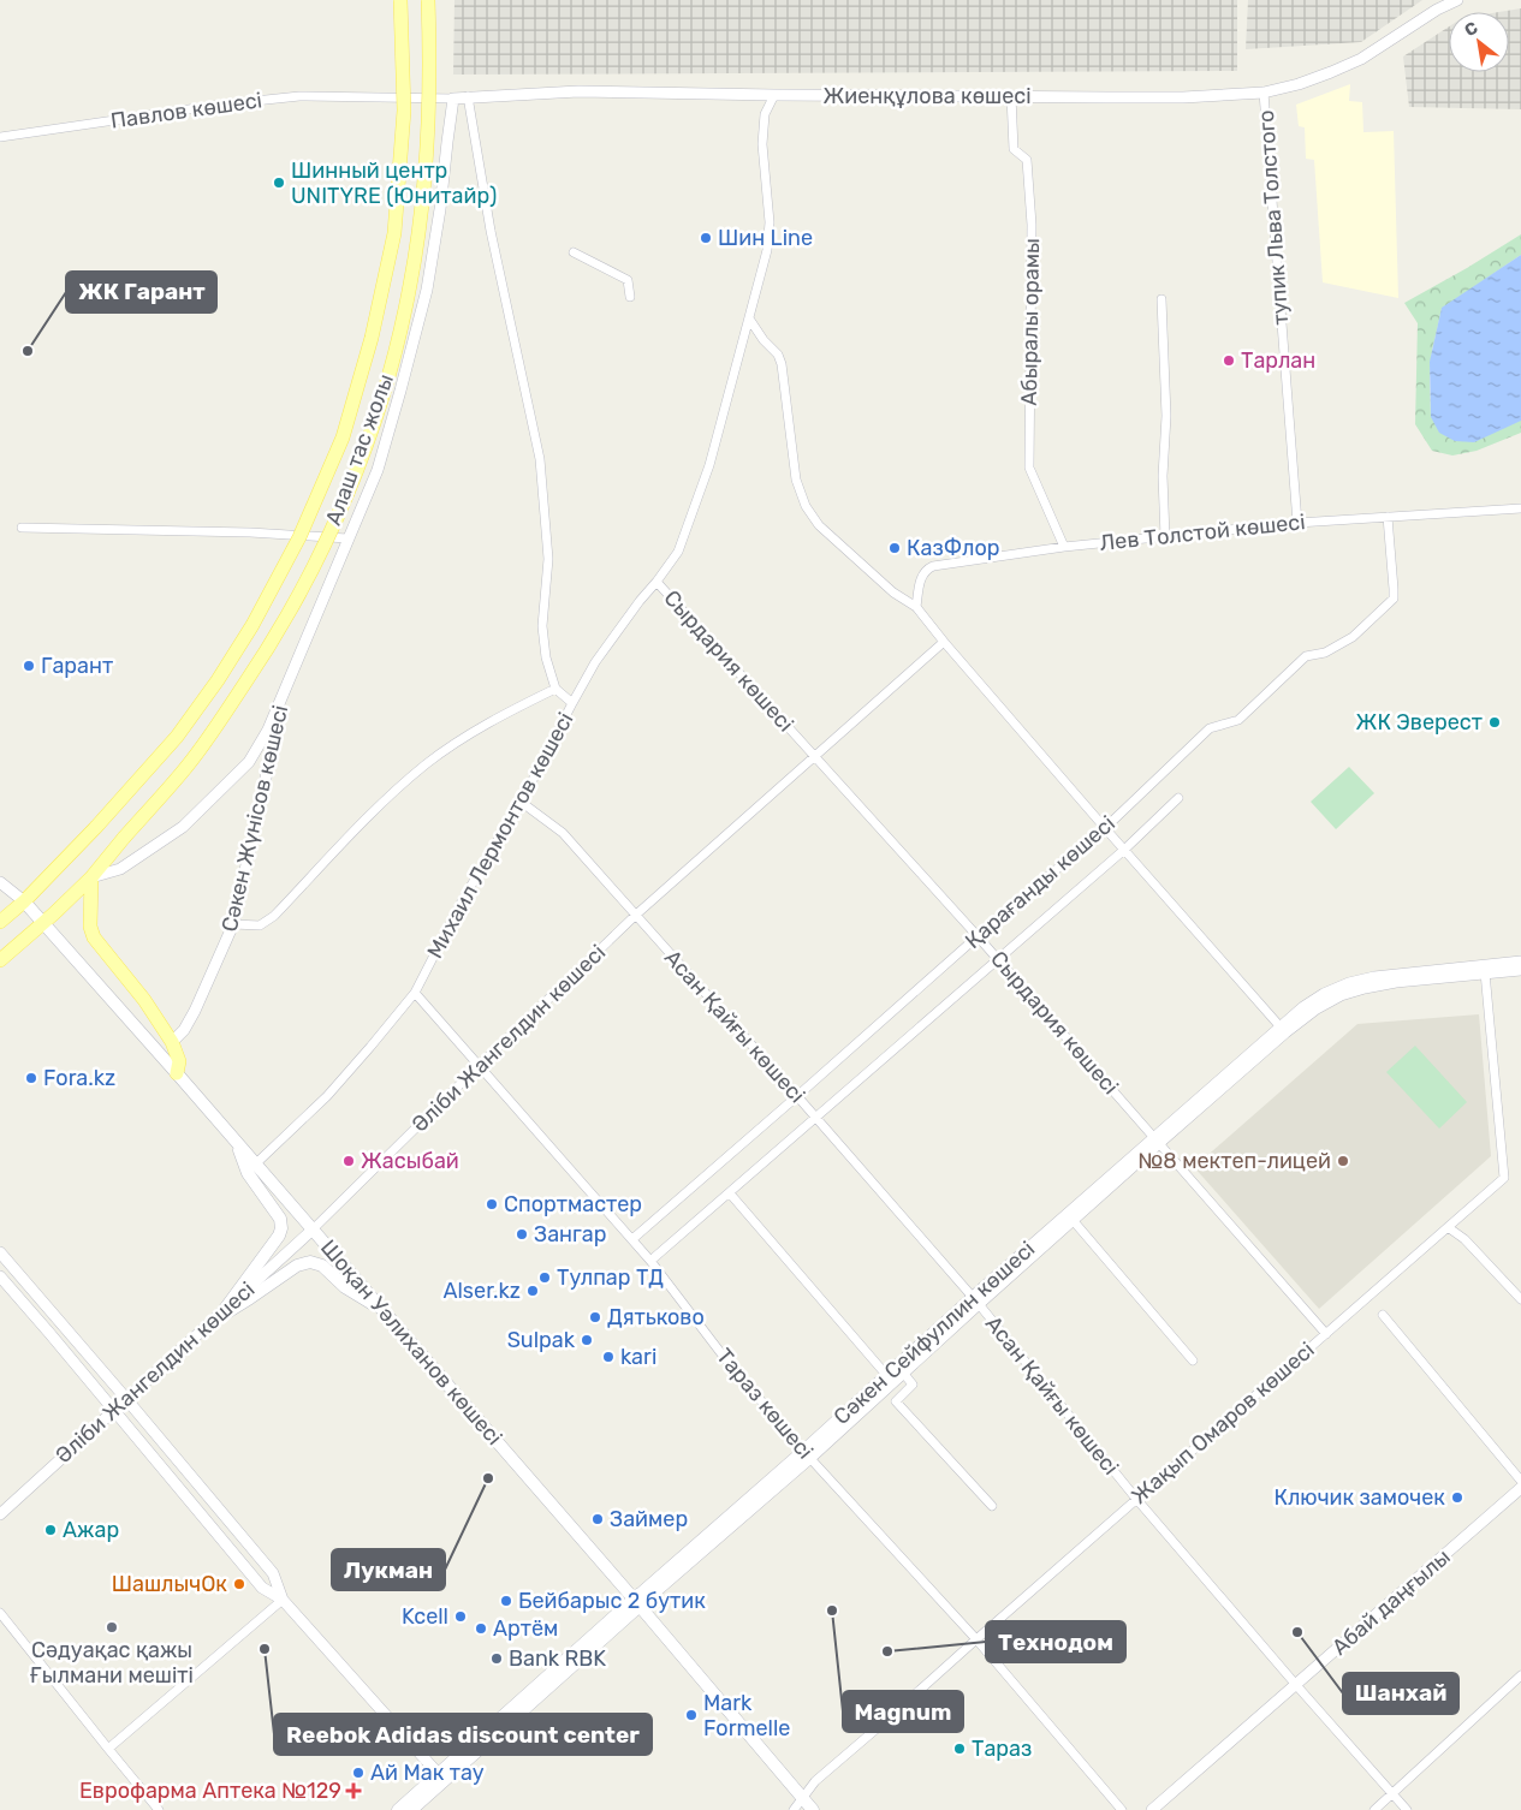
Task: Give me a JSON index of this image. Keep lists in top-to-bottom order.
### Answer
{
  "streets": {
    "main road": ["Алаш тас жолы", "Сәкен Сейфуллин көшесі", "Шоқан Уәлиханов көшесі"],
    "street": [
      "Жиенқұлова көшесі",
      "Павлов көшесі",
      "тупик Льва Толстого",
      "Абыралы орамы",
      "Лев Толстой көшесі",
      "Сырдария көшесі",
      "Сәкен Жүнісов көшесі",
      "Михаил Лермонтов көшесі",
      "Қарағанды көшесі",
      "Асан Қайғы көшесі",
      "Әліби Жангелдин көшесі",
      "Тараз көшесі",
      "Жақып Омаров көшесі",
      "Абай даңғылы"
    ]
  },
  "crossings": [
    ["Жиенқұлова көшесі", "Павлов көшесі"],
    ["Жиенқұлова көшесі", "тупик Льва Толстого"],
    ["Жиенқұлова көшесі", "Абыралы орамы"],
    ["Жиенқұлова көшесі", "Михаил Лермонтов көшесі"],
    ["тупик Льва Толстого", "Лев Толстой көшесі"],
    ["Абыралы орамы", "Лев Толстой көшесі"],
    ["Алаш тас жолы", "Шоқан Уәлиханов көшесі"],
    ["Лев Толстой көшесі", "Қарағанды көшесі"],
    ["Сырдария көшесі", "Қарағанды көшесі"],
    ["Сырдария көшесі", "Әліби Жангелдин көшесі"],
    ["Сырдария көшесі", "Сәкен Сейфуллин көшесі"],
    ["Сырдария көшесі", "Жақып Омаров көшесі"],
    ["Михаил Лермонтов көшесі", "Асан Қайғы көшесі"],
    ["Михаил Лермонтов көшесі", "Шоқан Уәлиханов көшесі"],
    ["Михаил Лермонтов көшесі", "Тараз көшесі"],
    ["Қарағанды көшесі", "Асан Қайғы көшесі"],
    ["Қарағанды көшесі", "Тараз көшесі"],
    ["Асан Қайғы көшесі", "Әліби Жангелдин көшесі"],
    ["Асан Қайғы көшесі", "Сәкен Сейфуллин көшесі"],
    ["Асан Қайғы көшесі", "Жақып Омаров көшесі"],
    ["Асан Қайғы көшесі", "Абай даңғылы"],
    ["Әліби Жангелдин көшесі", "Шоқан Уәлиханов көшесі"],
    ["Әліби Жангелдин көшесі", "Тараз көшесі"],
    ["Сәкен Сейфуллин көшесі", "Шоқан Уәлиханов көшесі"],
    ["Сәкен Сейфуллин көшесі", "Тараз көшесі"],
    ["Сәкен Сейфуллин көшесі", "Жақып Омаров көшесі"],
    ["Шоқан Уәлиханов көшесі", "Жақып Омаров көшесі"],
    ["Тараз көшесі", "Жақып Омаров көшесі"]
  ],
  "places": {
    "other": [
      "Шинный центр UNITYRE (Юнитайр)",
      "Шин Line",
      "ЖК Гарант",
      "Тарлан",
      "КазФлор",
      "Гарант",
      "ЖК Эверест",
      "Fora.kz",
      "Жасыбай",
      "№8 мектеп-лицей",
      "Спортмастер",
      "Зангар",
      "Тулпар ТД",
      "Alser.kz",
      "Дятьково",
      "Sulpak",
      "kari",
      "Лукман",
      "Ключик замочек",
      "Займер",
      "Ажар",
      "ШашлычОк",
      "Бейбарыс 2 бутик",
      "Magnum",
      "Kcell",
      "Сәдуақас қажы Ғылмани мешіті",
      "Артём",
      "Шанхай",
      "Reebok Adidas discount center",
      "Технодом",
      "Bank RBK",
      "Mark Formelle",
      "Тараз",
      "Ай Мак тау"
    ],
    "health": ["Еврофарма Аптека №129"]
  },
  "north": "top left"
}
